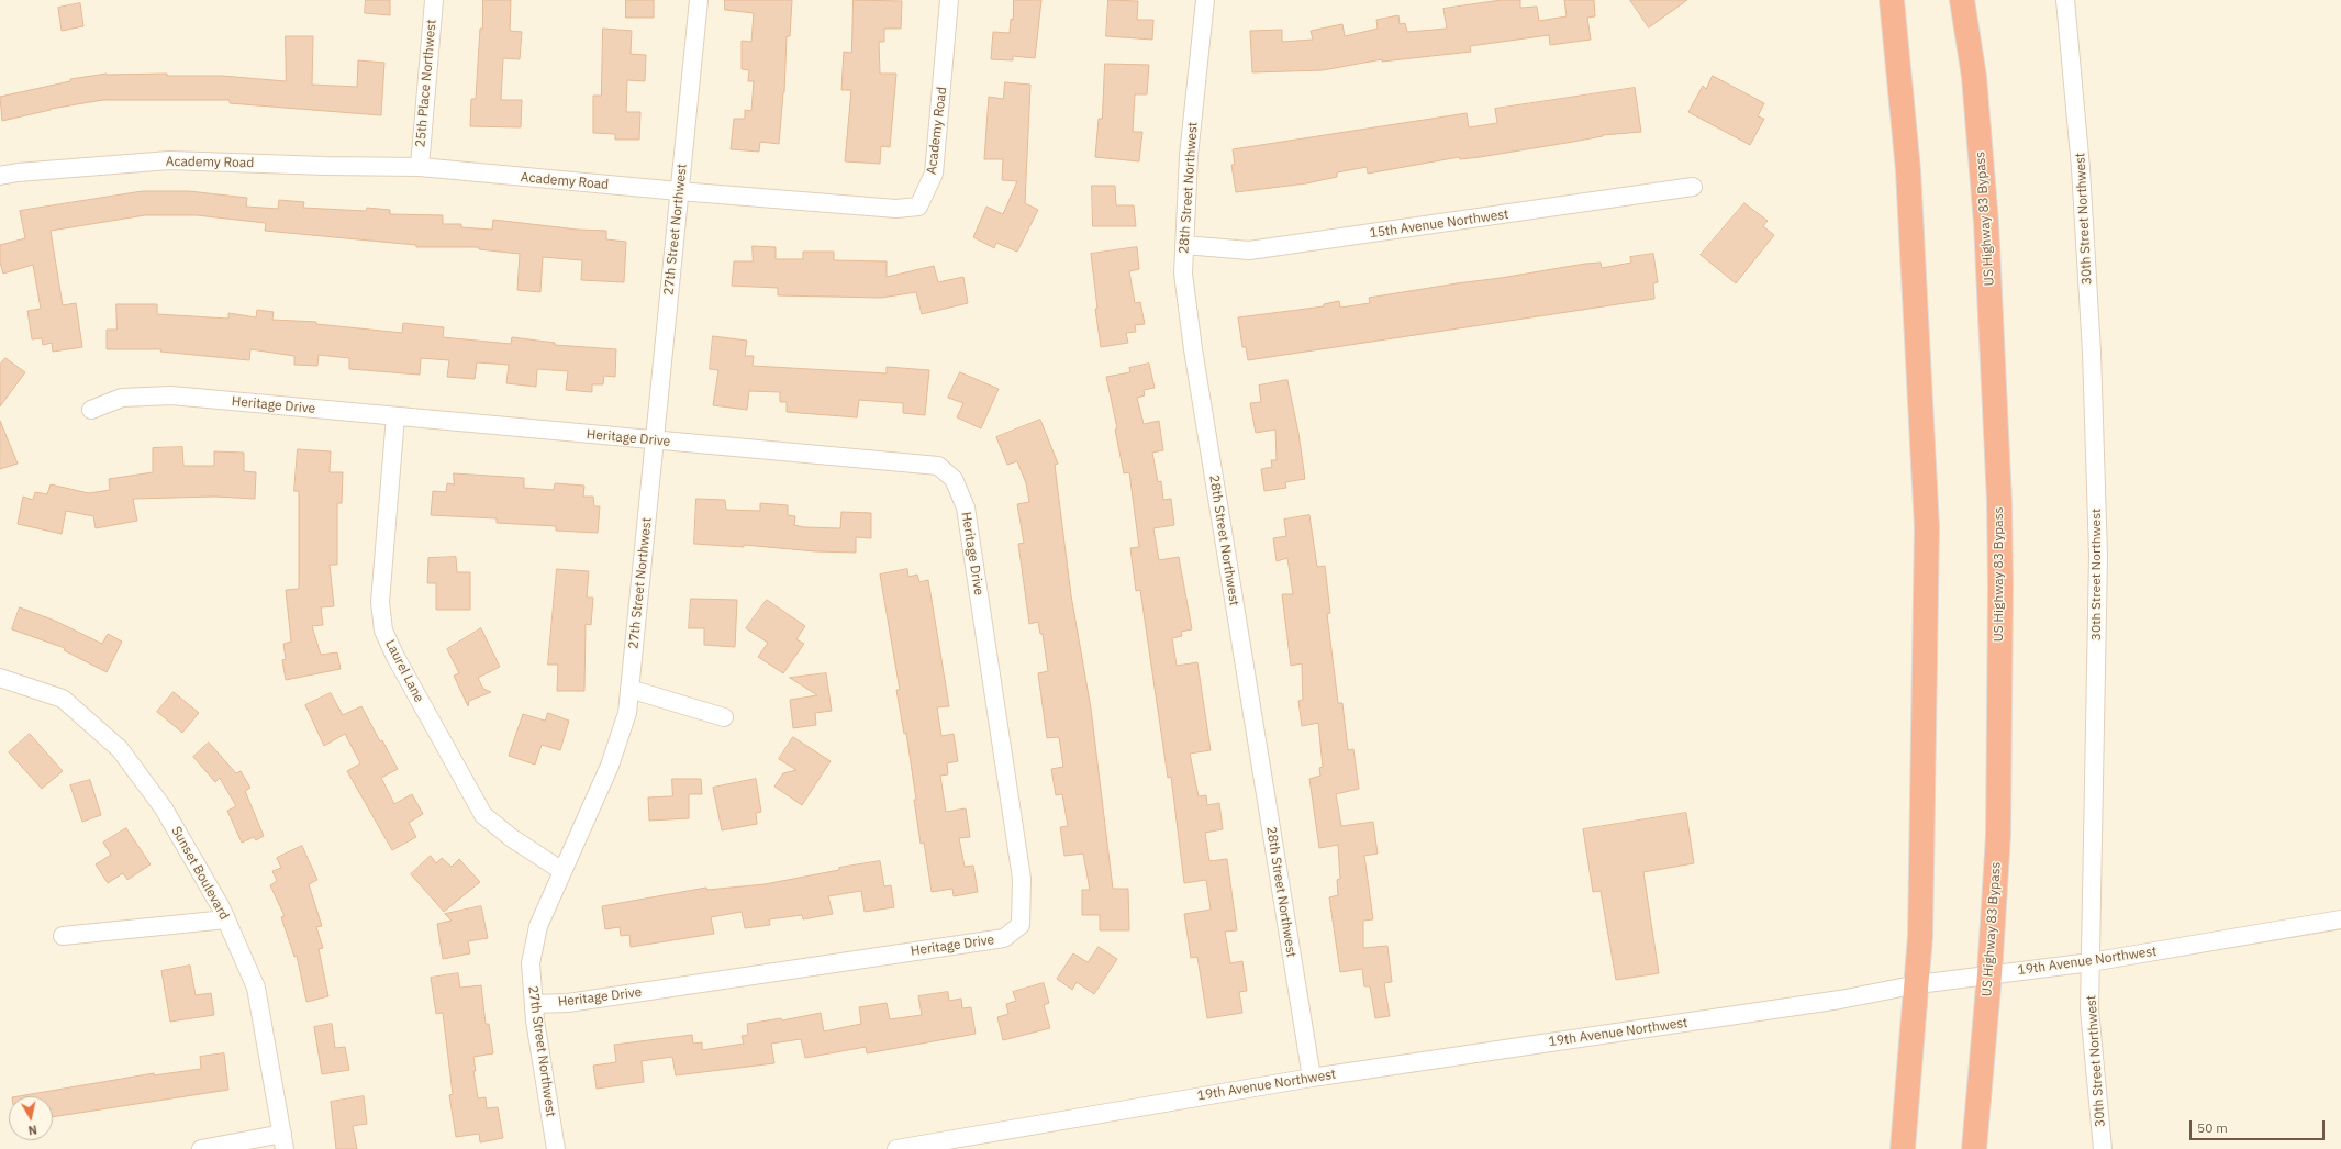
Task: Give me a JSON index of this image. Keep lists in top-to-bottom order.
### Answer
{
  "streets": {
    "highway": ["US Highway 83 Bypass"],
    "street": [
      "25th Place Northwest",
      "Academy Road",
      "28th Street Northwest",
      "30th Street Northwest",
      "15th Avenue Northwest",
      "27th Street Northwest",
      "Heritage Drive",
      "Laurel Lane",
      "Sunset Boulevard",
      "19th Avenue Northwest"
    ]
  },
  "crossings": [
    ["25th Place Northwest", "Academy Road"],
    ["Academy Road", "27th Street Northwest"],
    ["28th Street Northwest", "15th Avenue Northwest"],
    ["28th Street Northwest", "19th Avenue Northwest"],
    ["US Highway 83 Bypass", "19th Avenue Northwest"],
    ["30th Street Northwest", "19th Avenue Northwest"],
    ["27th Street Northwest", "Heritage Drive"],
    ["27th Street Northwest", "Laurel Lane"],
    ["Heritage Drive", "Laurel Lane"]
  ],
  "scale_bar": "50 m",
  "north": "bottom"
}
